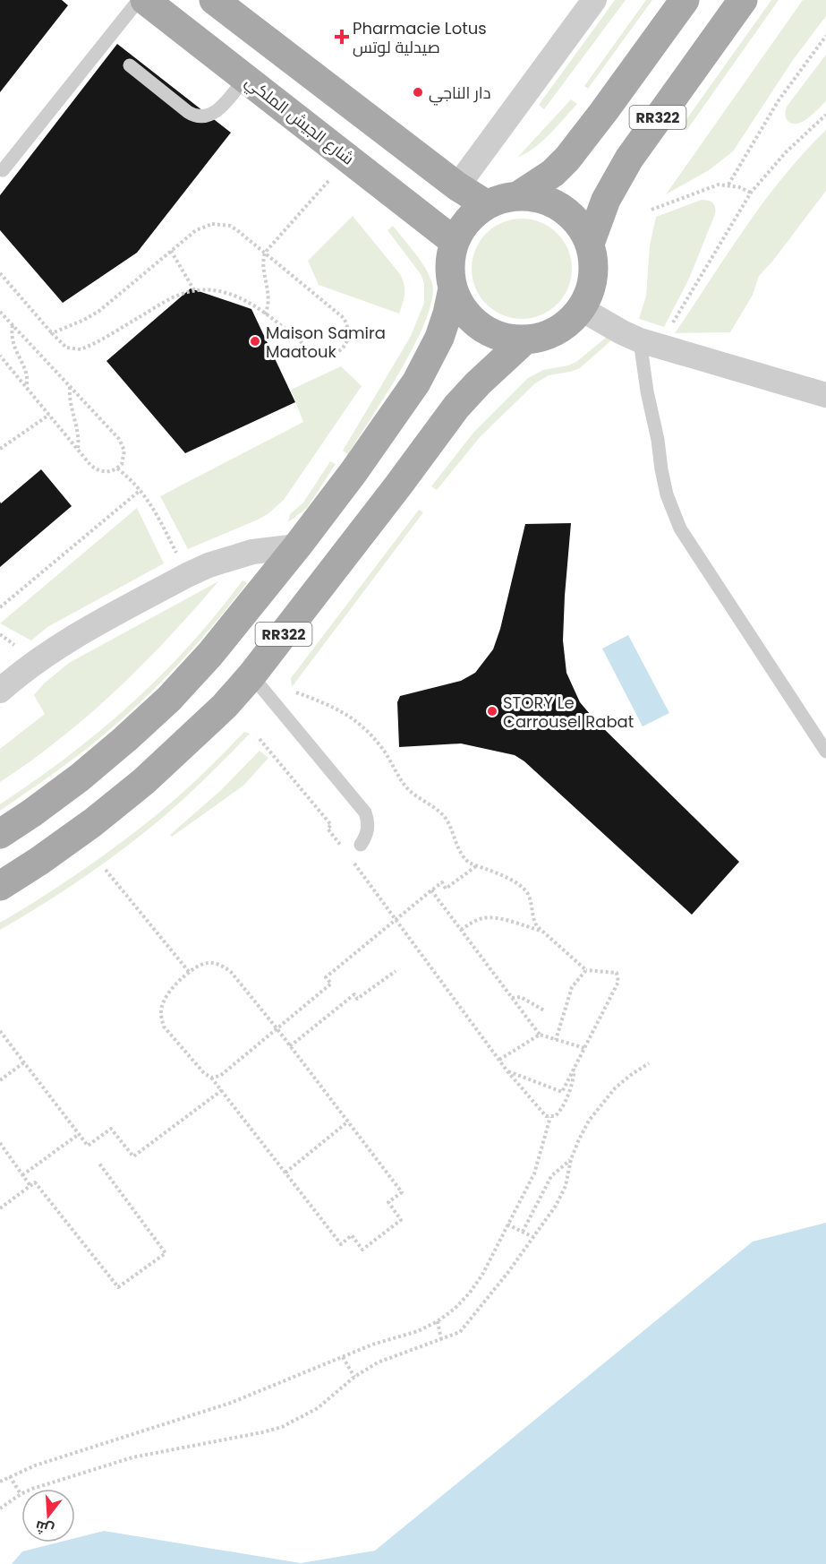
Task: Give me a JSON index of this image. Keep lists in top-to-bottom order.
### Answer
{
  "streets": {
    "main road": ["RR322", "شارع الجيش الملكي"]
  },
  "crossings": [
    ["RR322", "شارع الجيش الملكي"]
  ],
  "places": {
    "health": ["Pharmacie Lotus صيدلية لوتس"],
    "other": ["دار الناجي", "Maison Samira Maatouk", "STORY Le Carrousel Rabat"]
  },
  "north": "bottom"
}
